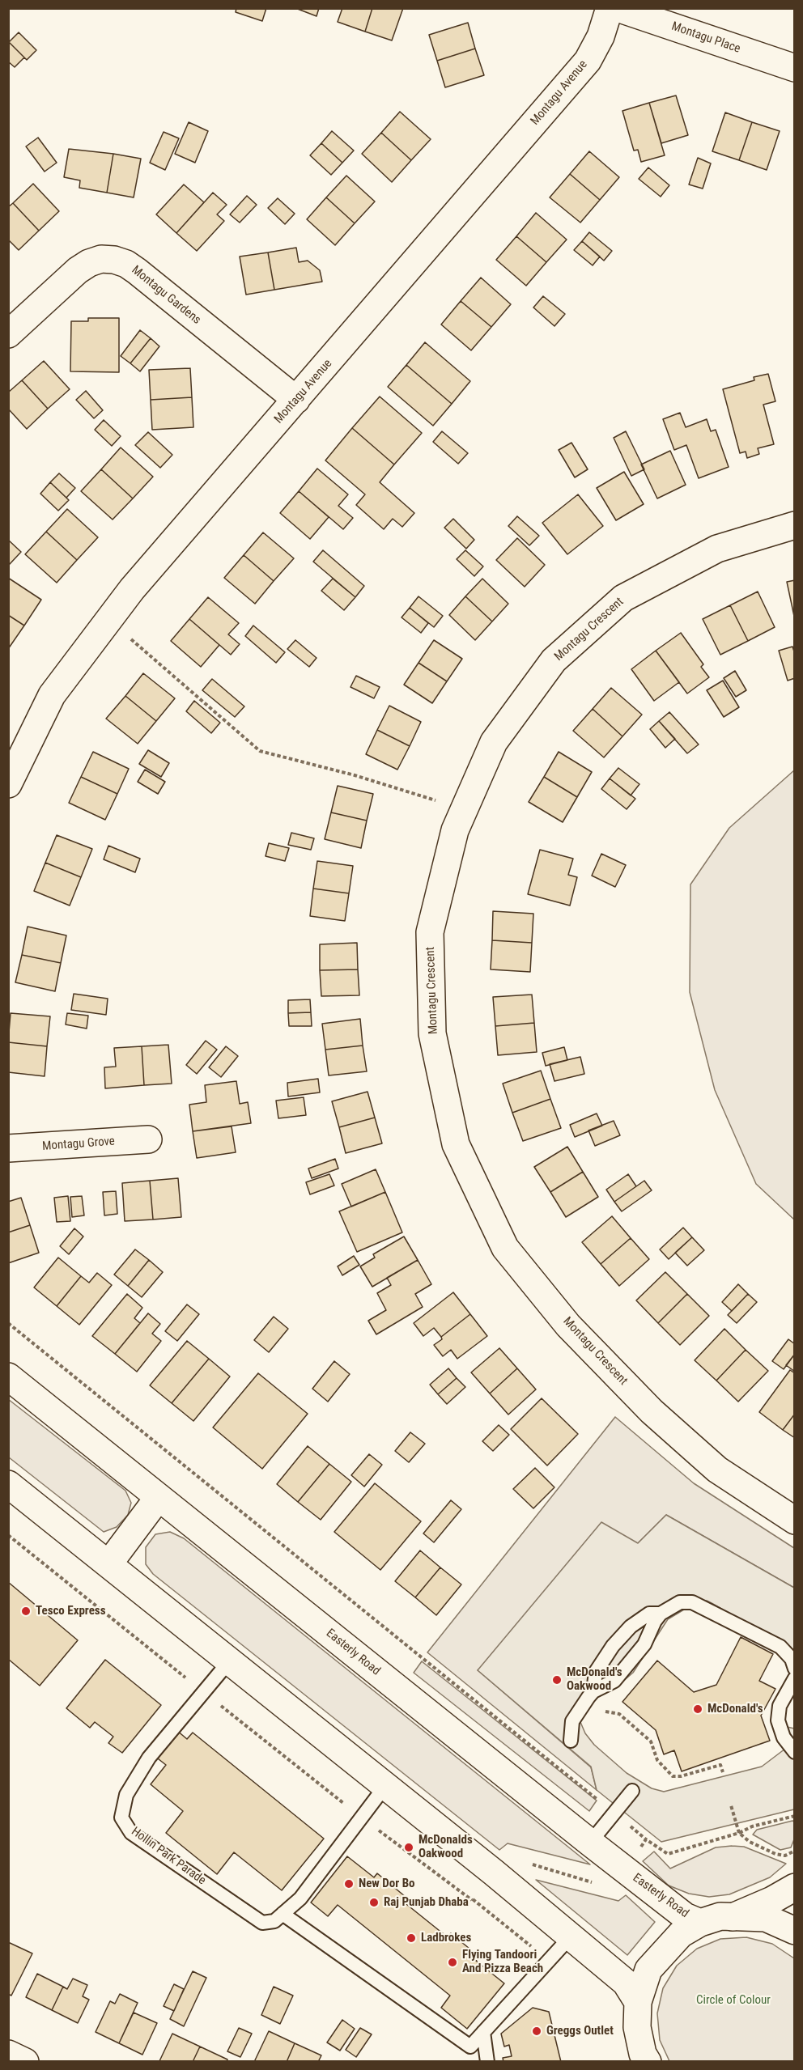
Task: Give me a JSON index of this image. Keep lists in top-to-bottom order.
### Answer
{
  "streets": {
    "street": [
      "Montagu Place",
      "Montagu Avenue",
      "Montagu Gardens",
      "Montagu Crescent",
      "Montagu Grove",
      "Easterly Road"
    ],
    "lane": ["Hollin Park Parade"]
  },
  "crossings": [
    ["Montagu Avenue", "Montagu Gardens"]
  ],
  "parks": ["Circle of Colour"],
  "places": [
    "Tesco Express",
    "McDonald's Oakwood",
    "McDonald's",
    "McDonalds Oakwood",
    "New Dor Bo",
    "Raj Punjab Dhaba",
    "Ladbrokes",
    "Flying Tandoori And Pizza Beach",
    "Greggs Outlet"
  ]
}
